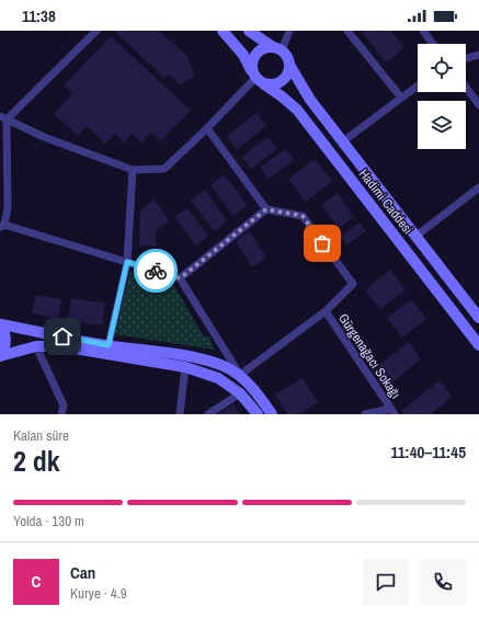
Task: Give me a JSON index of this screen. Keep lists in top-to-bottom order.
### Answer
{
  "streets": {
    "main road": ["Hadimi Caddesi"],
    "street": ["Gürgenağacı Sokağı"]
  },
  "page": {
    "status": "11:38",
    "heading": ["2 dk", "Kalan süre", "11:40–11:45"],
    "panel": ["Can", "Kurye · 4.9"],
    "bar": "Yolda · 130 m",
    "round": "C"
  }
}
